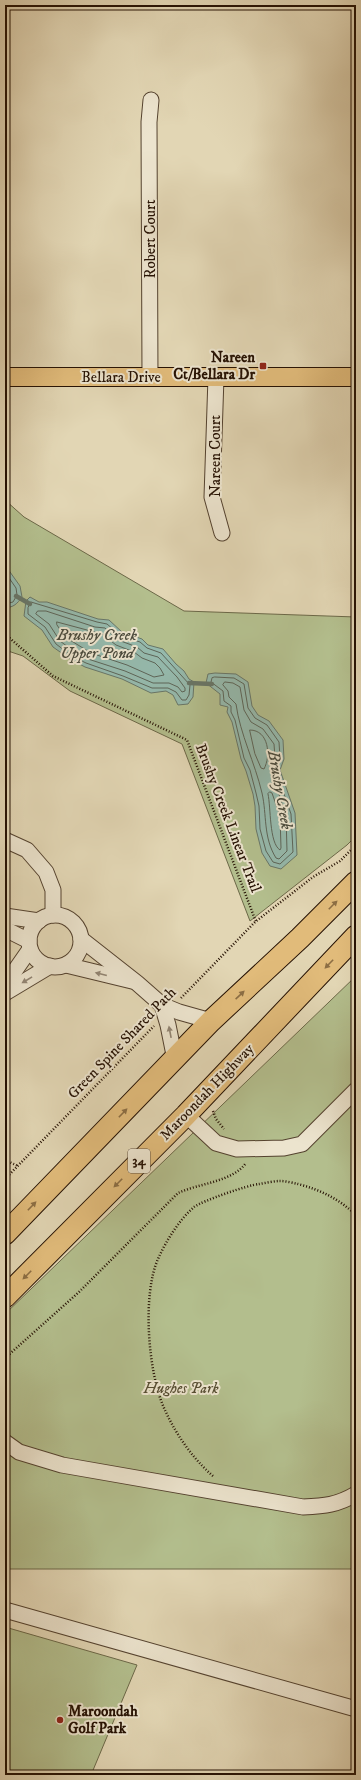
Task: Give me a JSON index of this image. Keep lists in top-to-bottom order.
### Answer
{
  "streets": {
    "highway": ["Maroondah Highway", "34"],
    "main road": ["Bellara Drive"],
    "street": ["Robert Court", "Nareen Court"],
    "path": ["Brushy Creek Linear Trail", "Green Spine Shared Path"]
  },
  "crossings": [
    ["Robert Court", "Bellara Drive"],
    ["Bellara Drive", "Nareen Court"],
    ["Brushy Creek Linear Trail", "Green Spine Shared Path"]
  ],
  "water": ["Brushy Creek Upper Pond", "Brushy Creek"],
  "parks": ["Hughes Park"],
  "places": {
    "transit": ["Nareen Ct/Bellara Dr"],
    "other": ["Maroondah Golf Park"]
  }
}
